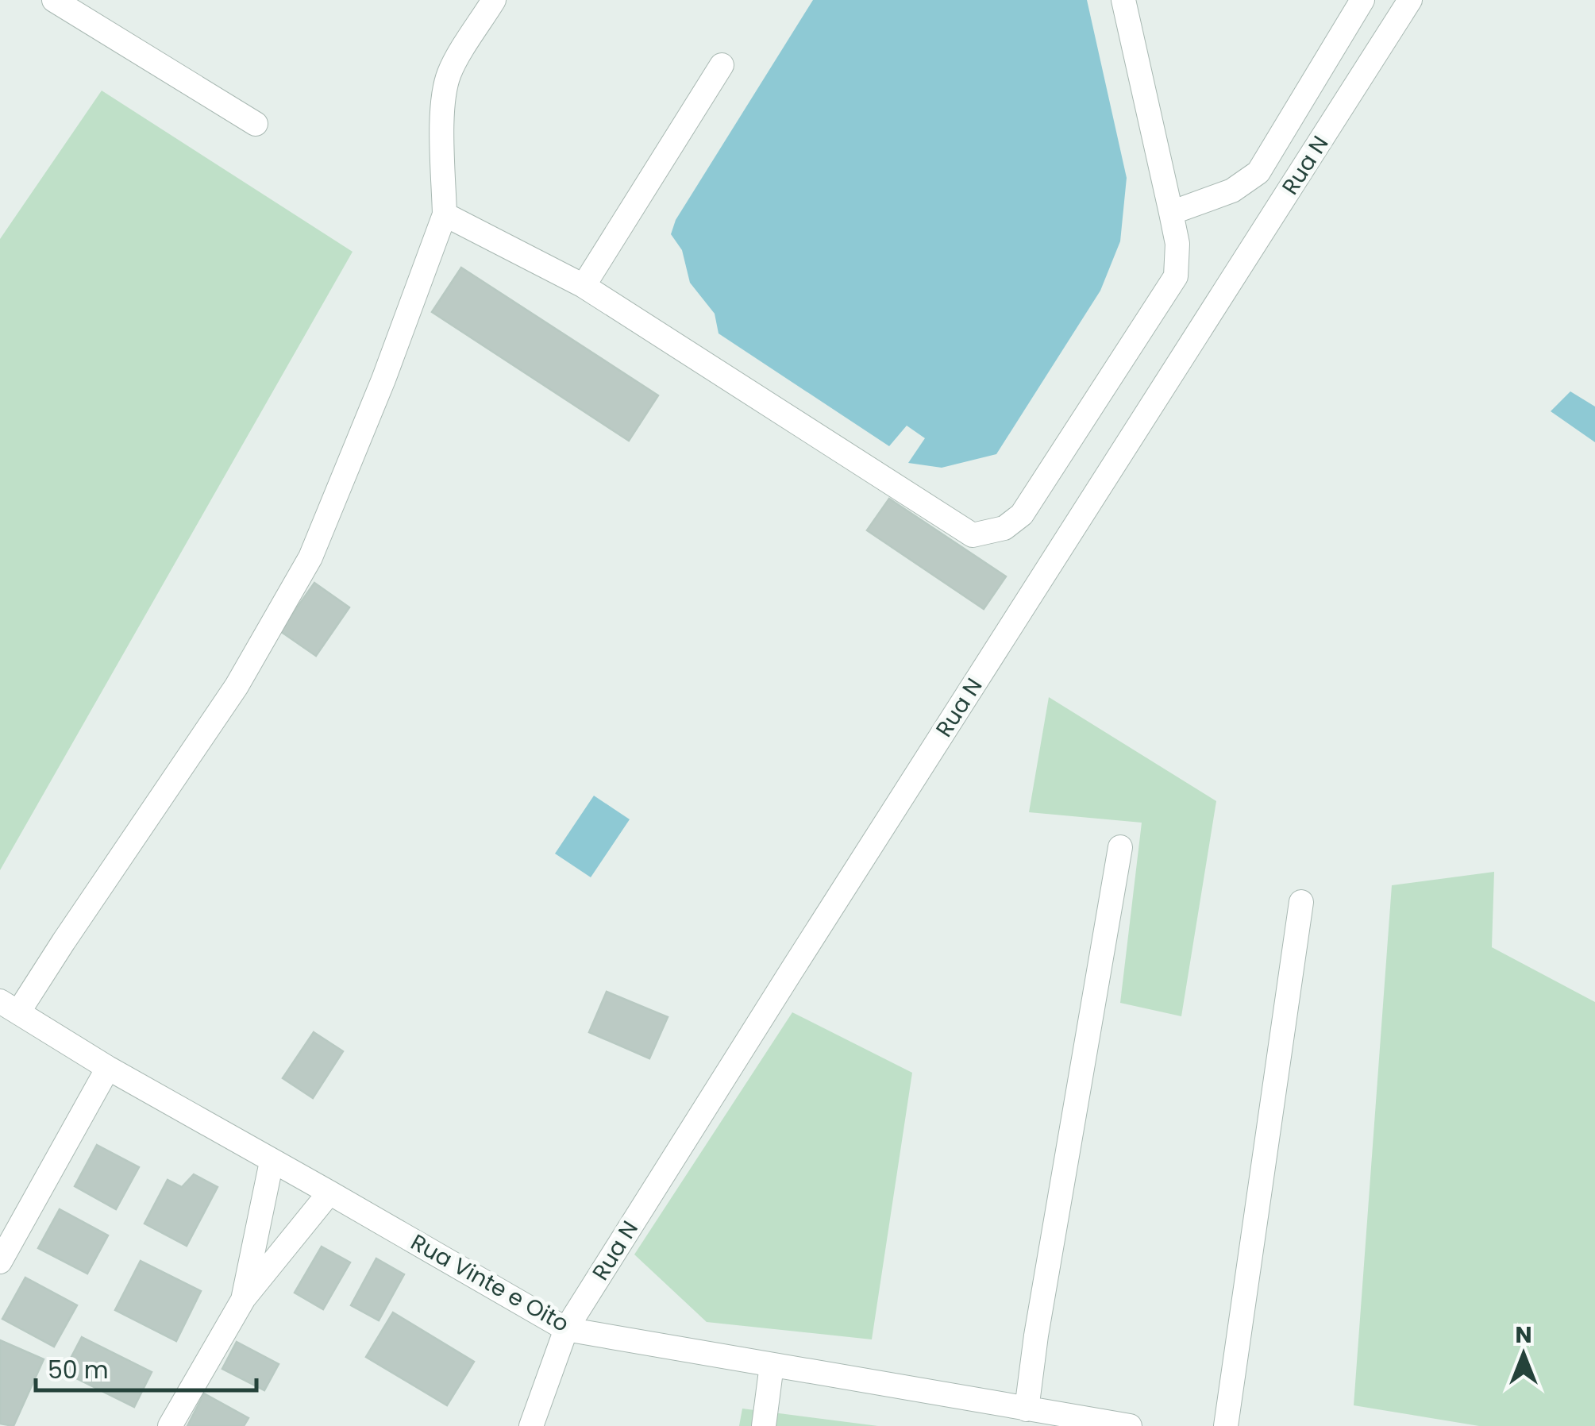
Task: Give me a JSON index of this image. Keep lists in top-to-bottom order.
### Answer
{
  "streets": {
    "street": ["Rua N", "Rua Vinte e Oito"]
  },
  "crossings": [
    ["Rua N", "Rua Vinte e Oito"]
  ],
  "scale_bar": "50 m",
  "north": "top"
}
